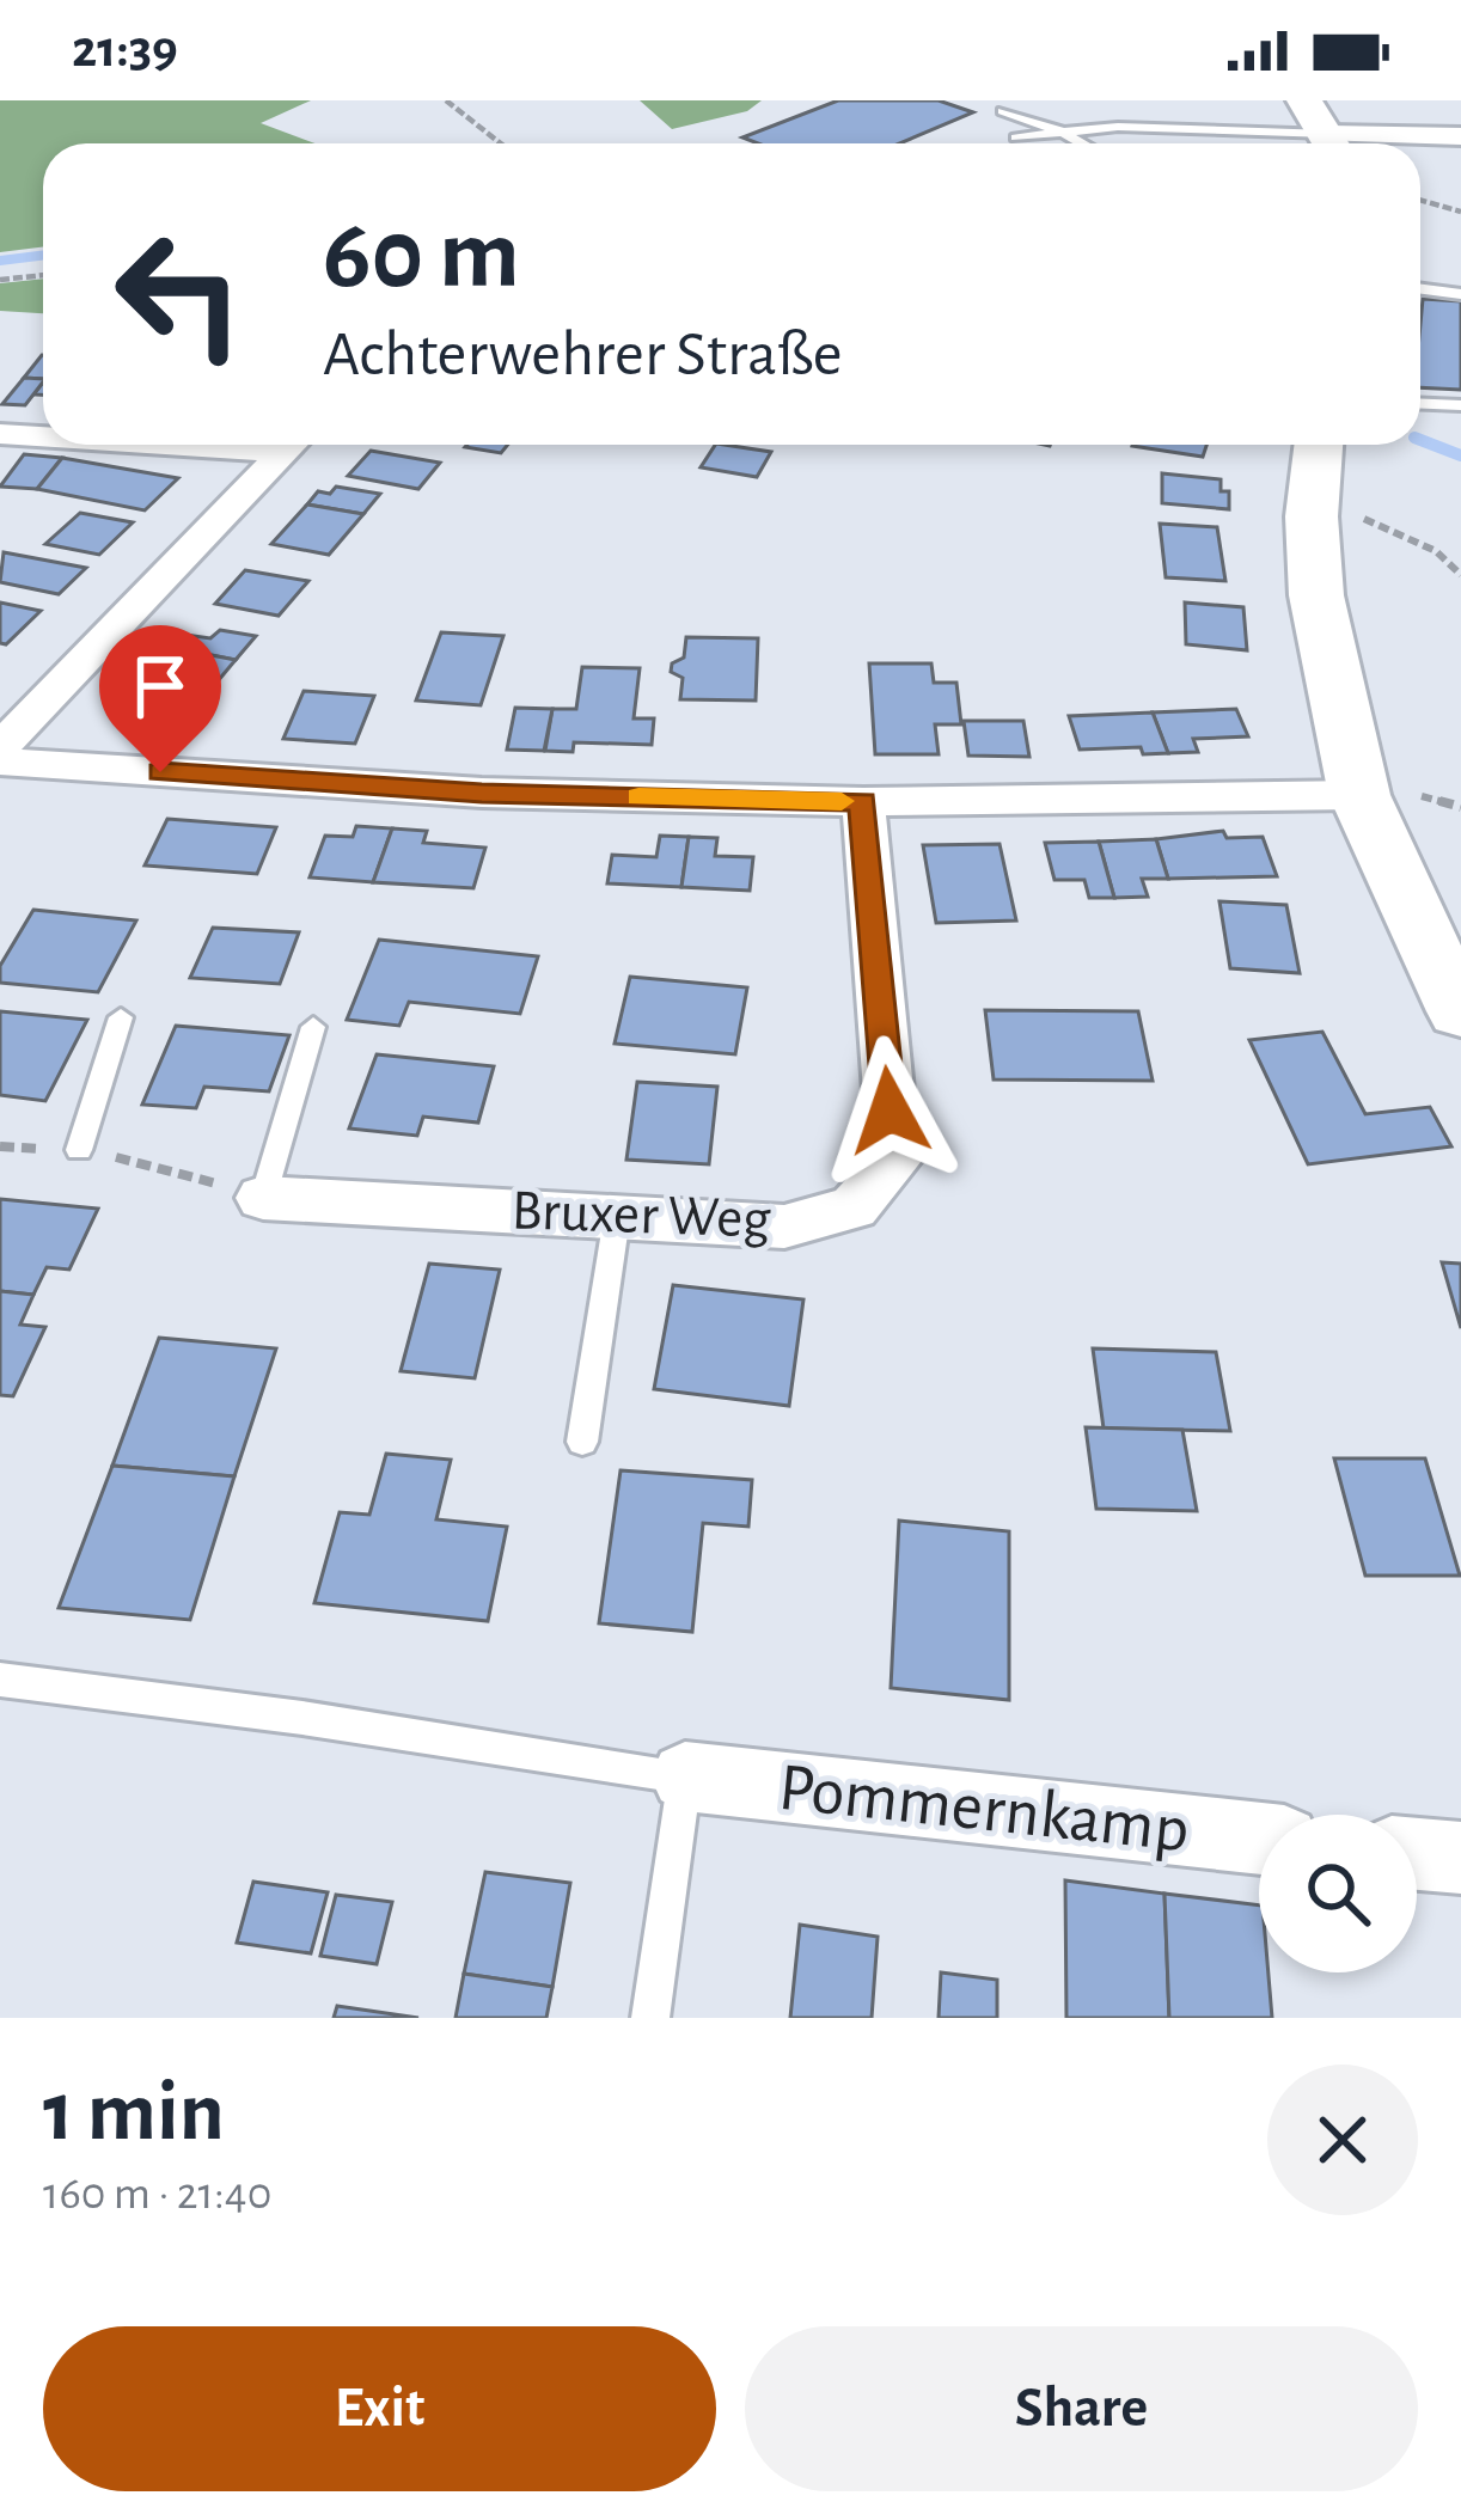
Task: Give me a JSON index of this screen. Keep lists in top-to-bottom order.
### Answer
{
  "streets": {
    "street": ["Bruxer Weg", "Pommernkamp"]
  },
  "page": {
    "status": "21:39",
    "turn": ["60 m", "Achterwehrer Straße"],
    "heading": ["1 min", "160 m · 21:40"],
    "buttons": ["Exit", "Share"]
  }
}
